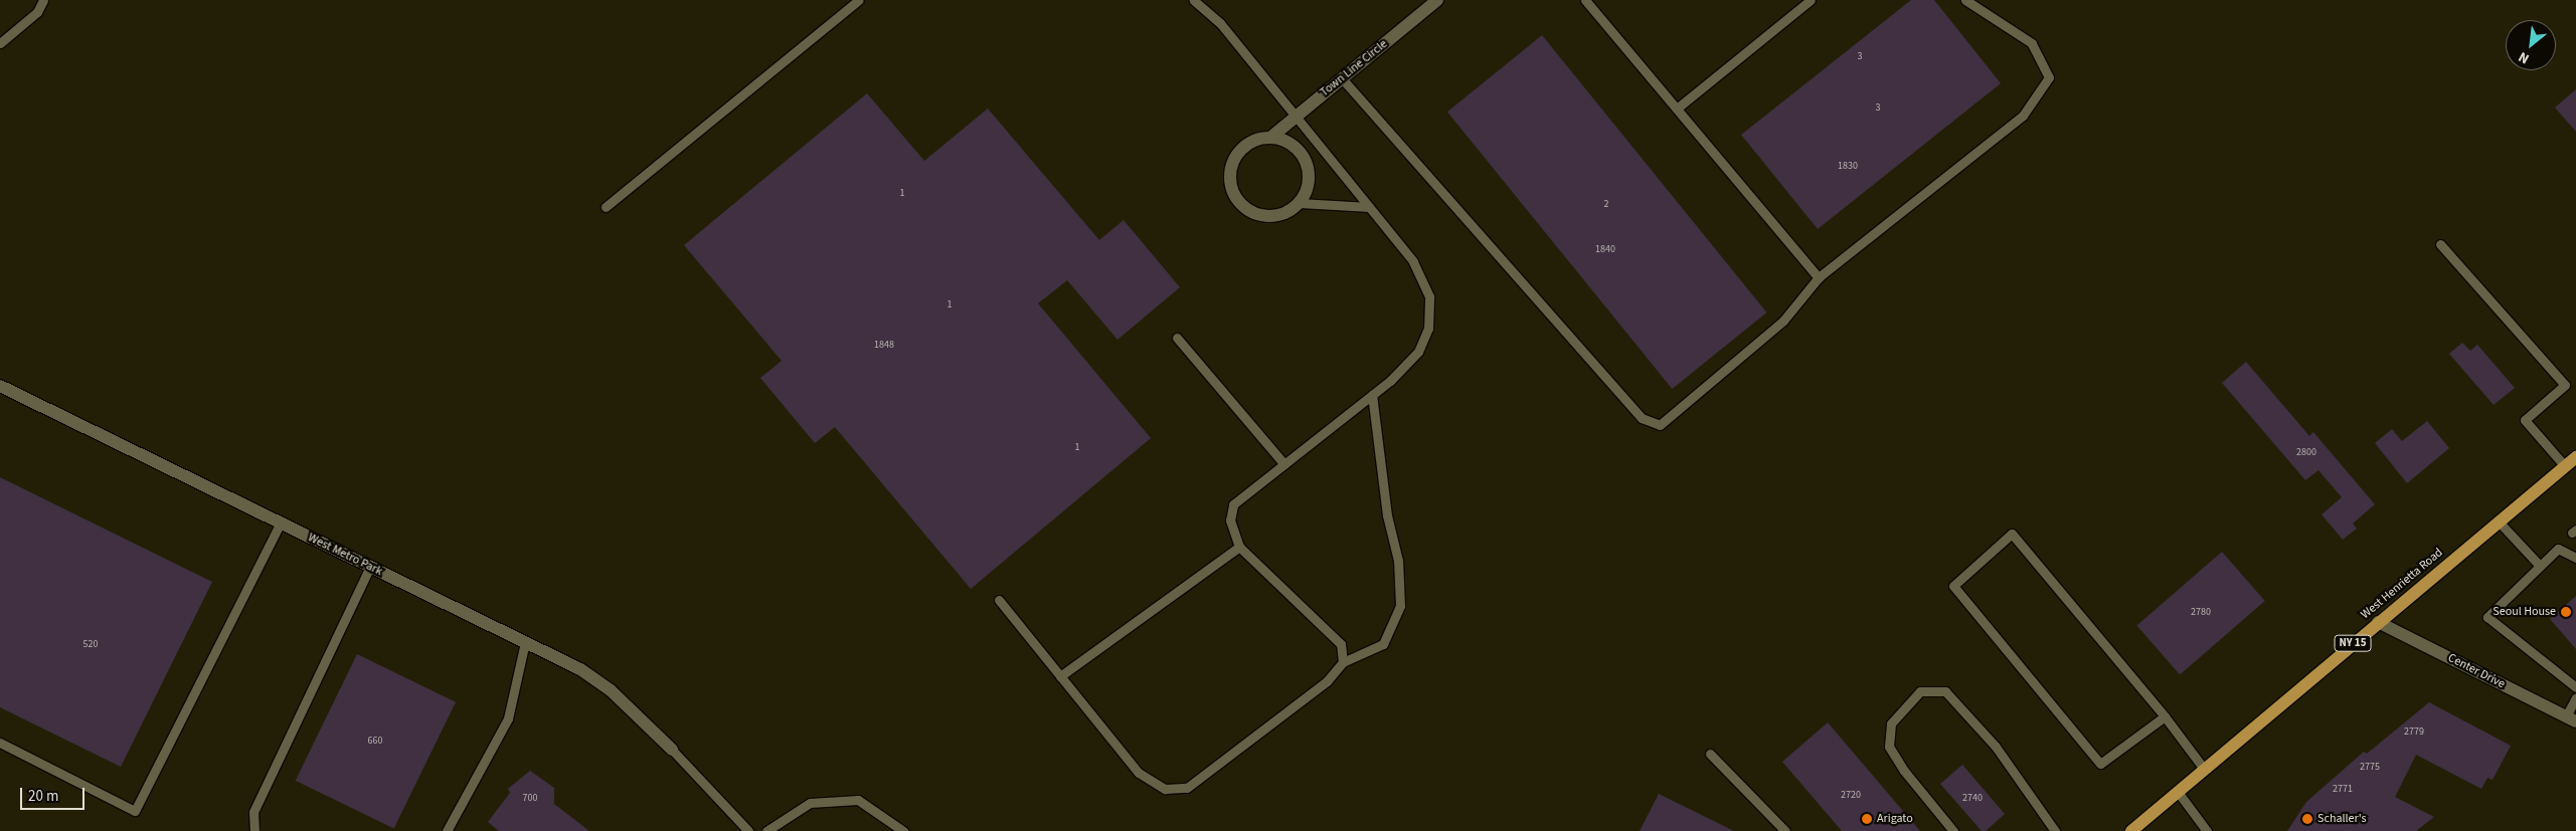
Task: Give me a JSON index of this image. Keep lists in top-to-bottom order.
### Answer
{
  "streets": {
    "main road": ["West Henrietta Road", "NY 15"],
    "street": ["Town Line Circle", "West Metro Park", "Center Drive"]
  },
  "crossings": [
    ["West Henrietta Road", "Center Drive"]
  ],
  "places": ["Seoul House", "Arigato", "Schaller's"],
  "house_numbers": [
    "3",
    "3",
    "1830",
    "1",
    "2",
    "1840",
    "1",
    "1848",
    "1",
    "2800",
    "2780",
    "520",
    "2779",
    "660",
    "2775",
    "2771",
    "2720",
    "700",
    "2740"
  ],
  "scale_bar": "20 m",
  "north": "bottom left"
}
